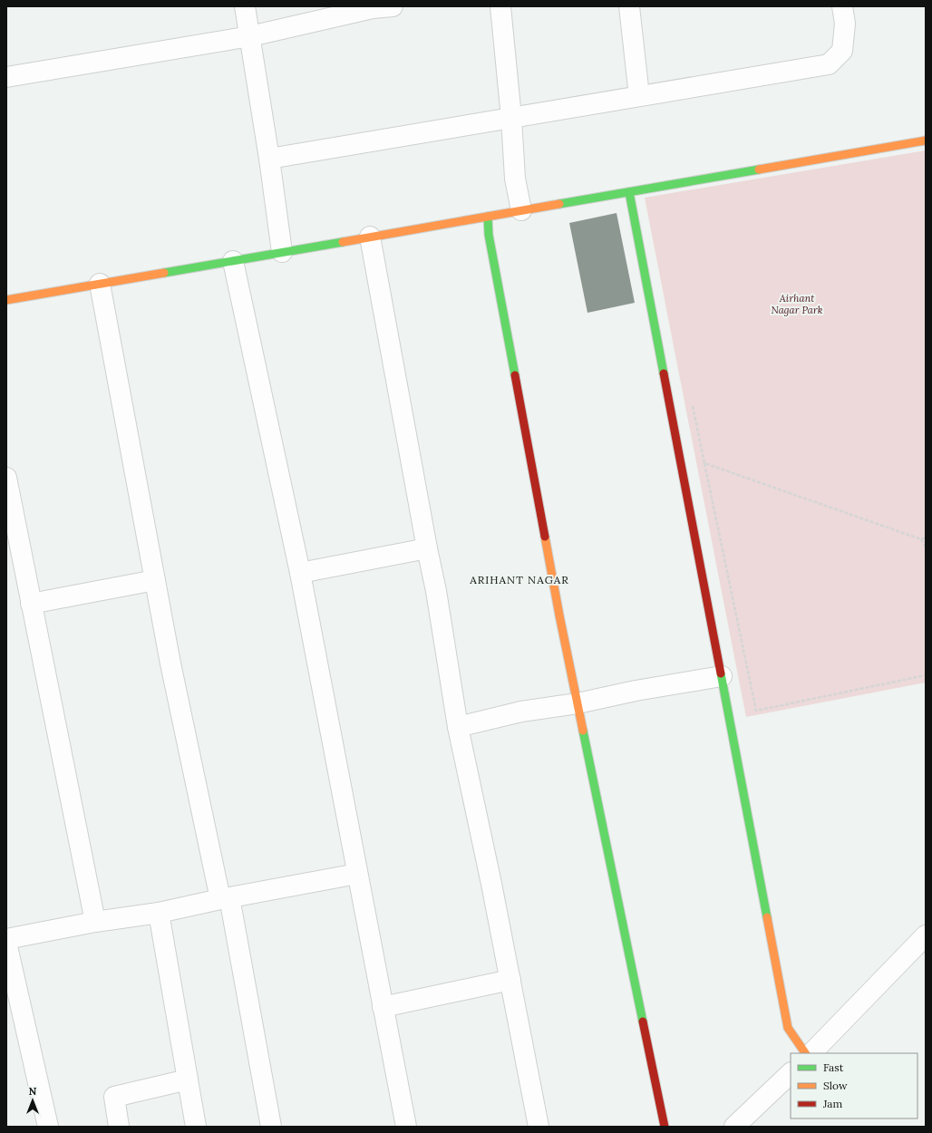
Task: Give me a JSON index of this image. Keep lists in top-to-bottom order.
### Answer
{
  "districts": ["ARIHANT NAGAR"],
  "parks": ["Airhant Nagar Park"],
  "legend": ["Fast", "Slow", "Jam"],
  "north": "top"
}
